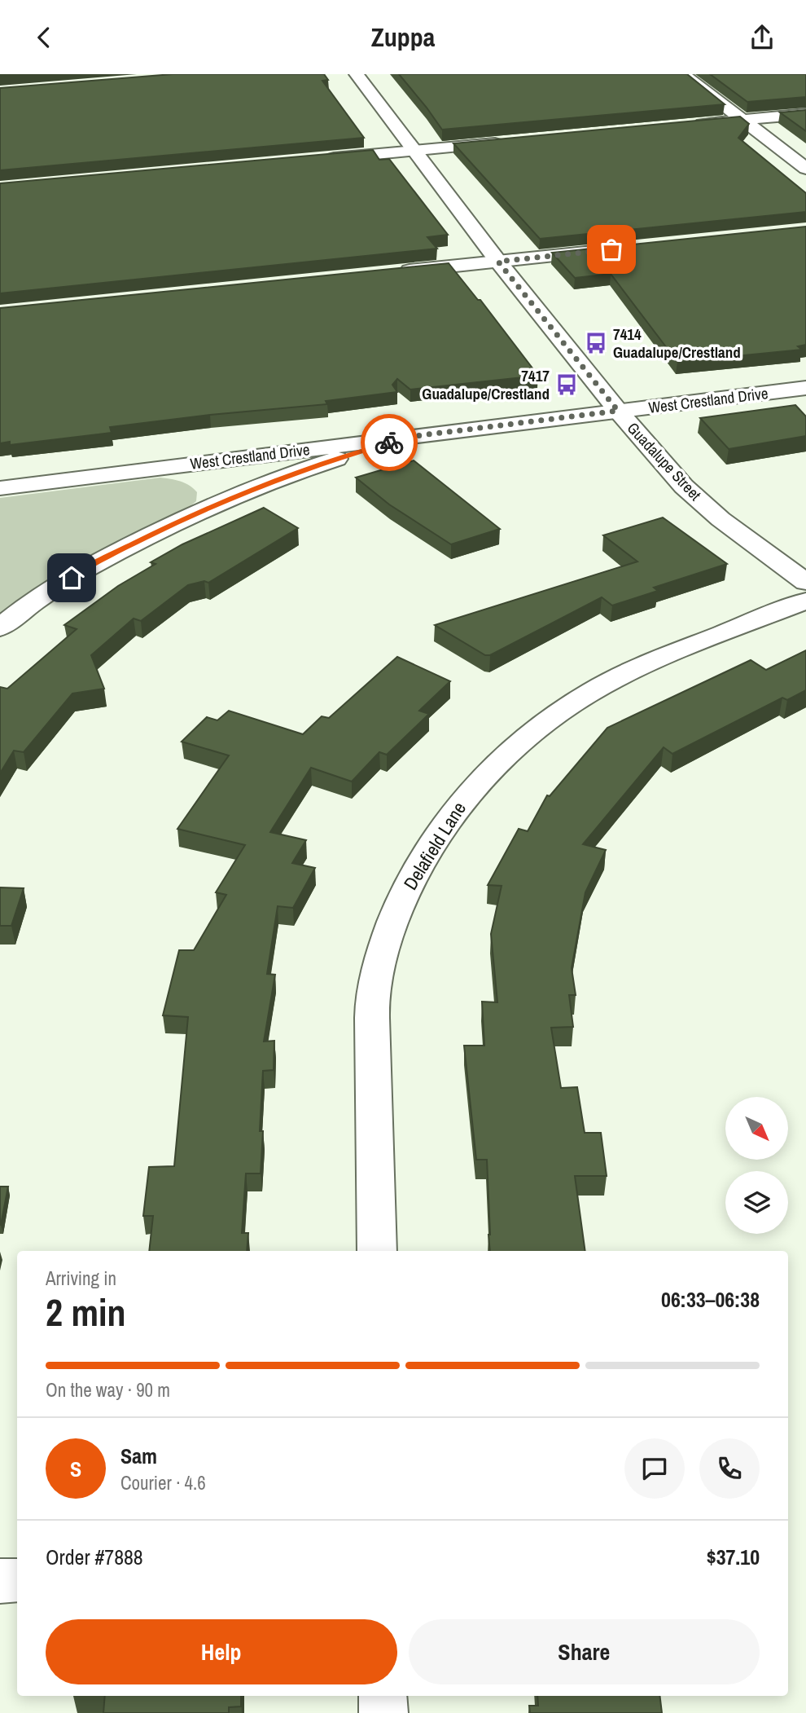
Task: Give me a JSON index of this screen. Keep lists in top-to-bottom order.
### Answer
{
  "streets": {
    "street": ["West Crestland Drive", "Guadalupe Street", "Delafield Lane"]
  },
  "crossings": [
    ["West Crestland Drive", "Guadalupe Street"]
  ],
  "places": {
    "bus stop": ["7414 Guadalupe/Crestland", "7417 Guadalupe/Crestland"]
  },
  "north": "bottom right",
  "page": {
    "header": "Zuppa",
    "heading": ["2 min", "Arriving in", "06:33–06:38"],
    "panel": [
      "Sam",
      "Courier · 4.6",
      "Order #7888",
      "$37.10"
    ],
    "bar": "On the way · 90 m",
    "round": "S",
    "buttons": ["Help", "Share"]
  }
}
